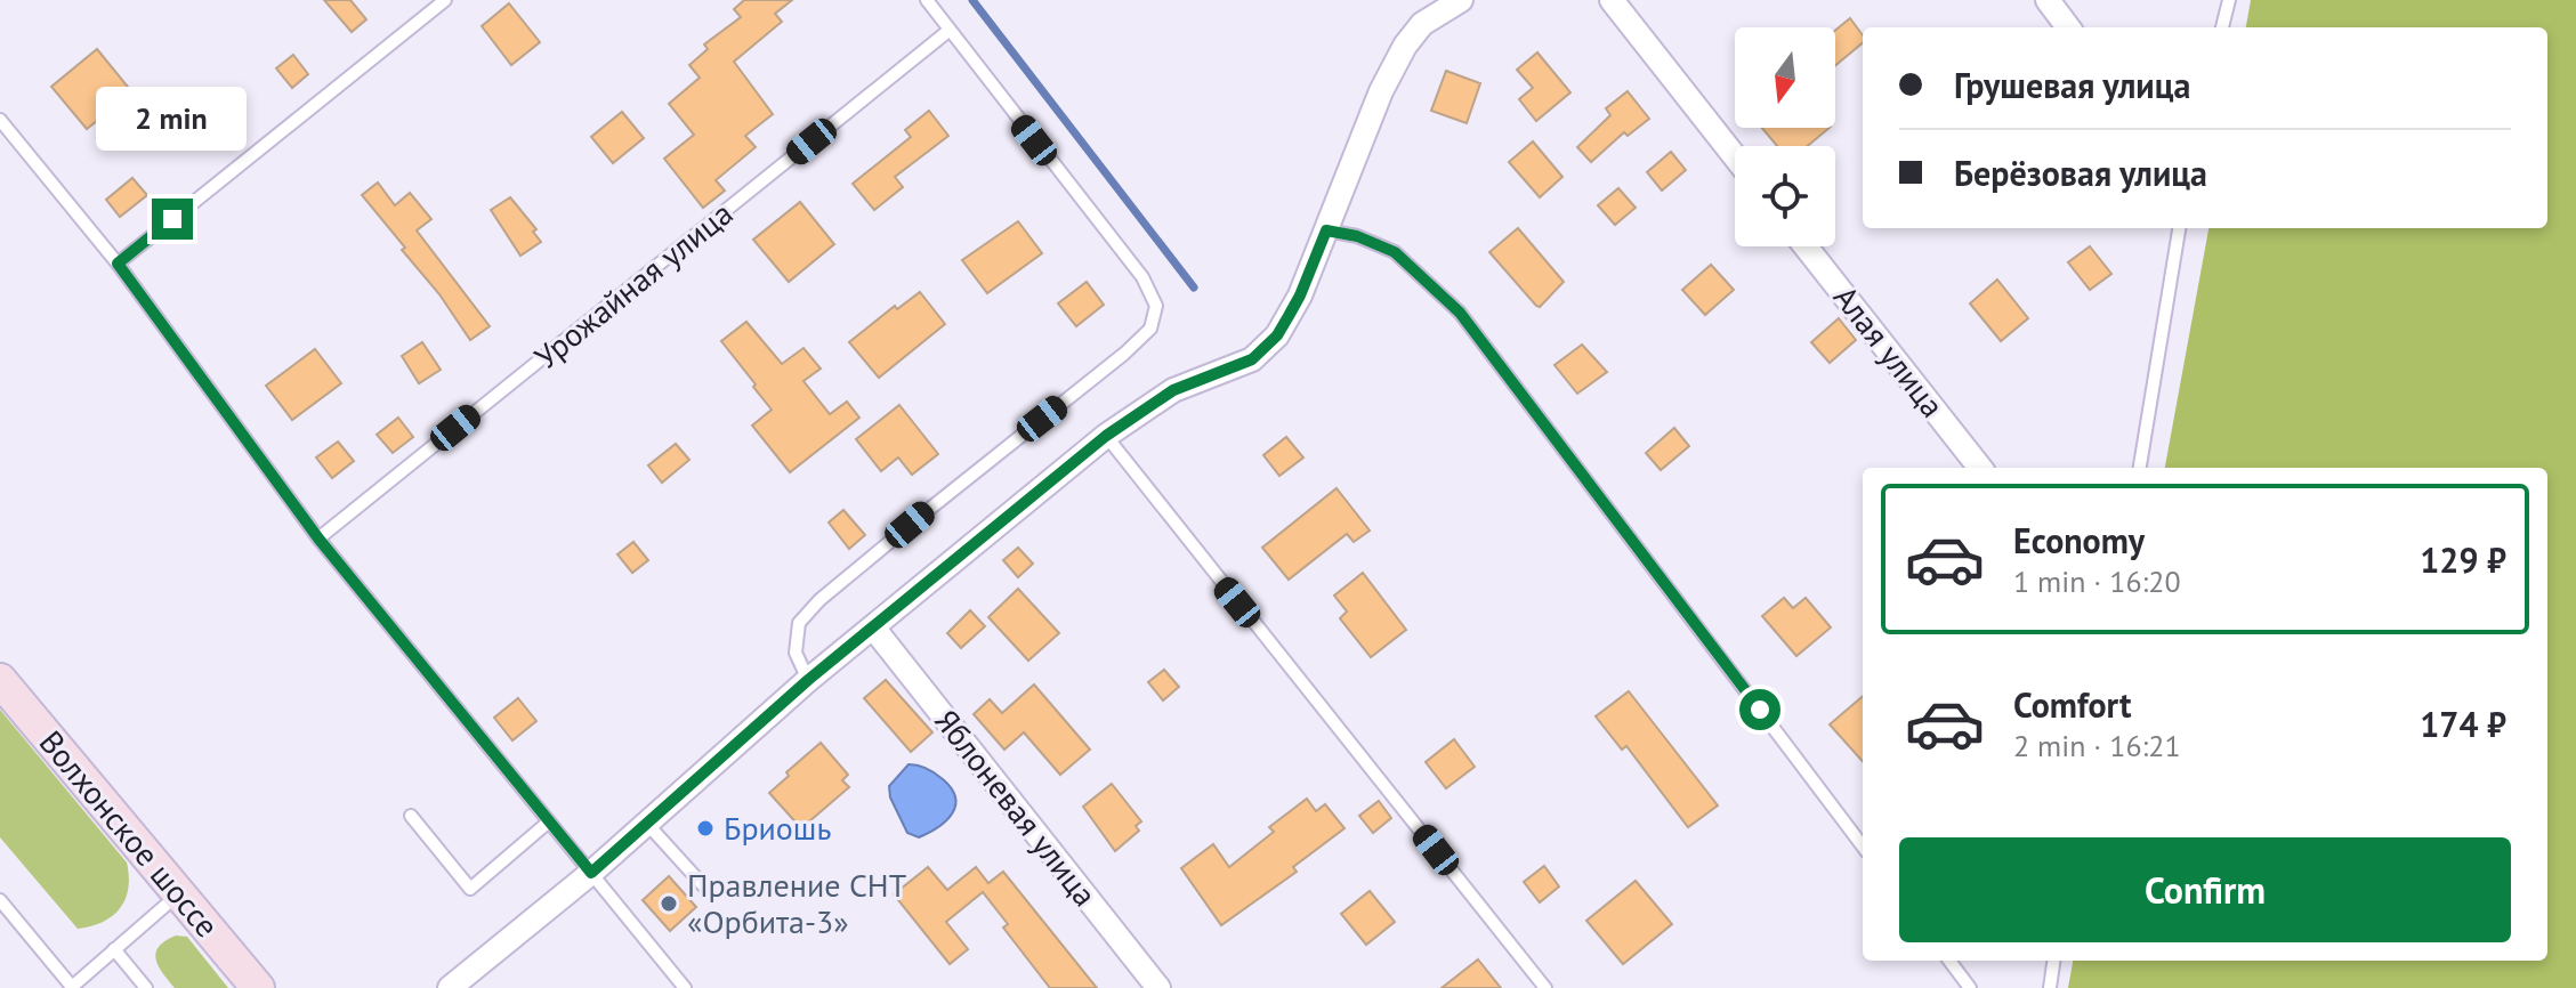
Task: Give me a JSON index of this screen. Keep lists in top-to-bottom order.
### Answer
{
  "streets": {
    "main road": ["Волхонское шоссе"],
    "street": ["Алая улица", "Яблоневая улица"],
    "lane": ["Урожайная улица"]
  },
  "places": ["Бриошь", "Правление СНТ «Орбита-3»"],
  "north": "bottom",
  "page": {
    "banner": ["Грушевая улица", "Берёзовая улица"],
    "bubble": "2 min",
    "list": [
      {
        "name": "Economy",
        "note": "1 min · 16:20",
        "value": "129 ₽"
      },
      {
        "name": "Comfort",
        "note": "2 min · 16:21",
        "value": "174 ₽"
      }
    ],
    "buttons": "Confirm"
  }
}
